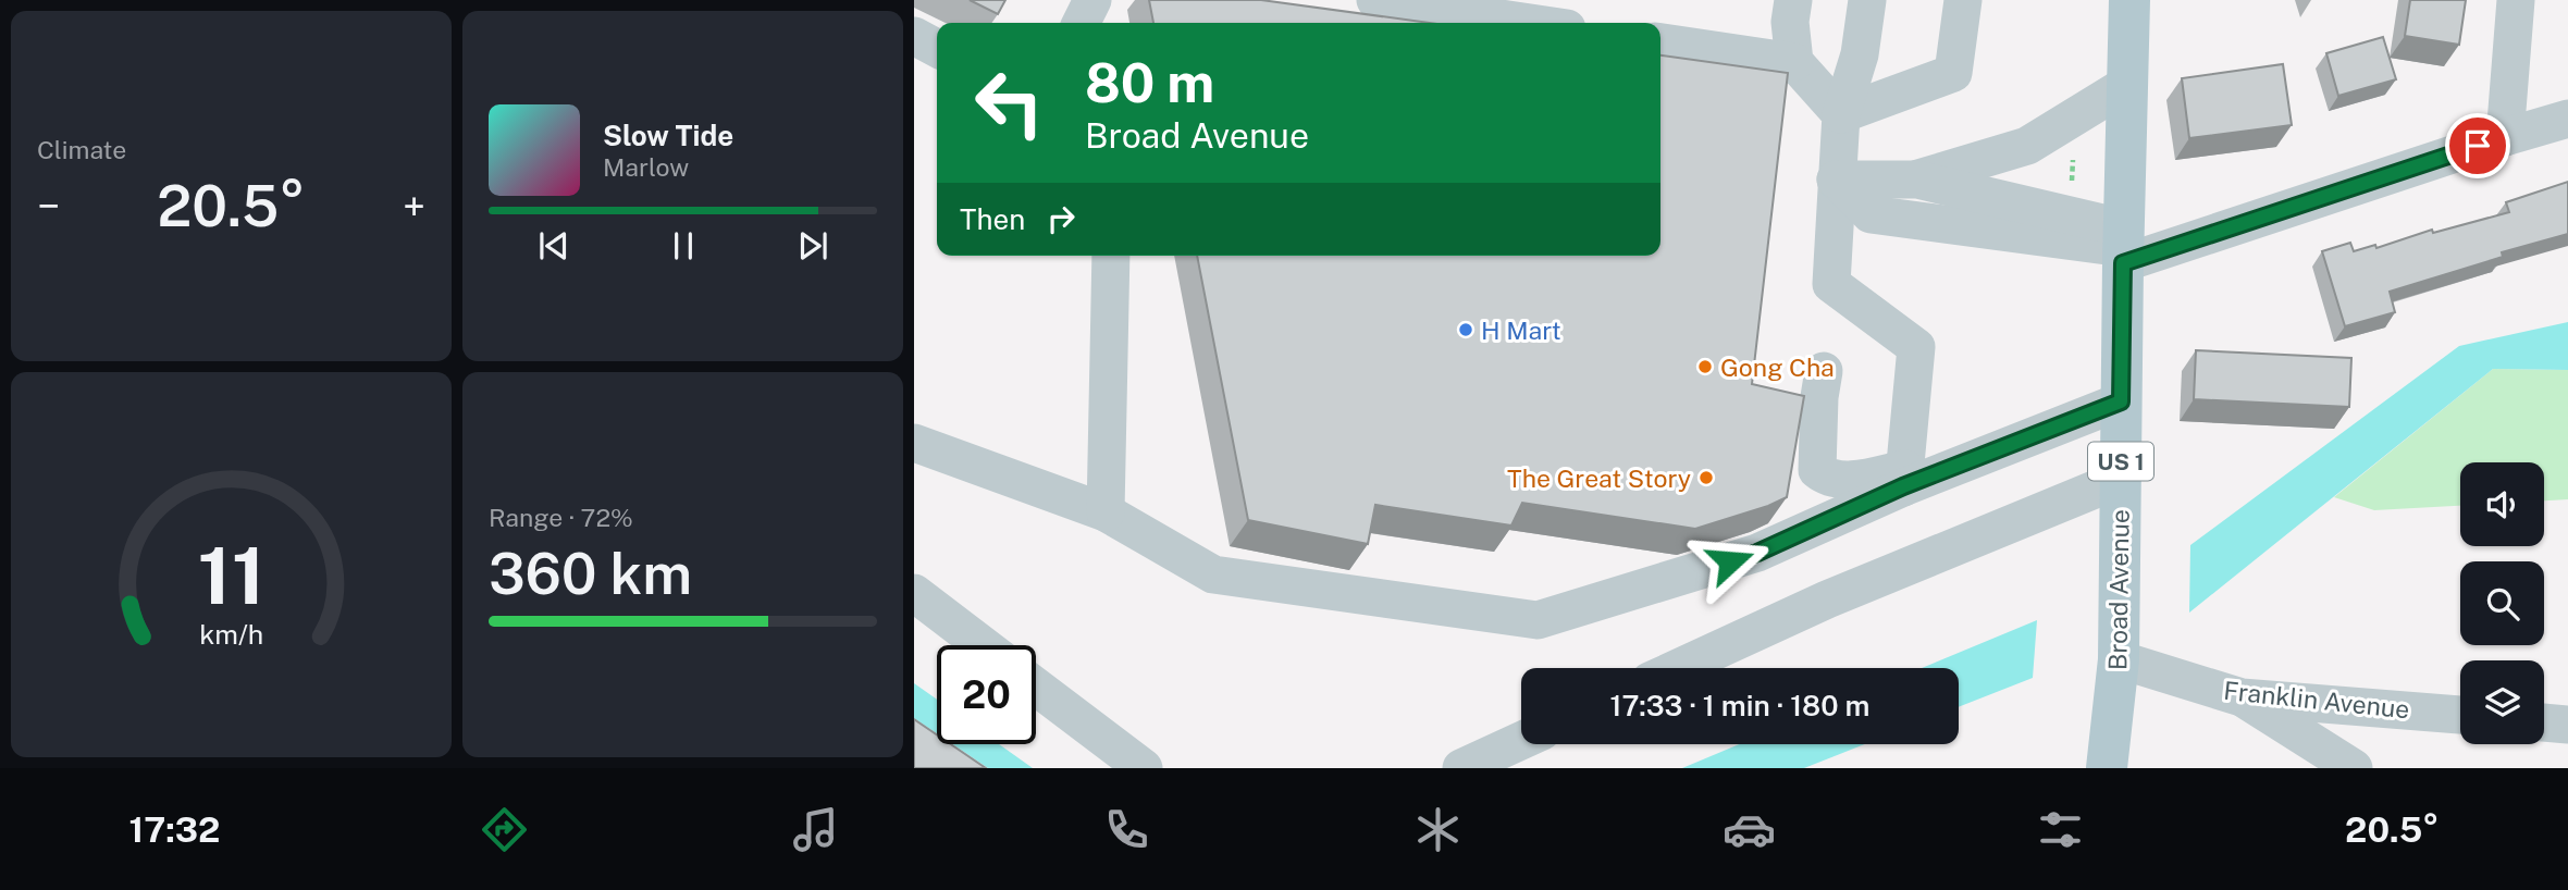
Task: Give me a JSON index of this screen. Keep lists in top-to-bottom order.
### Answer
{
  "streets": {
    "main road": ["US 1", "Broad Avenue"],
    "street": ["Franklin Avenue"]
  },
  "crossings": [
    ["Broad Avenue", "Franklin Avenue"]
  ],
  "places": ["H Mart", "Gong Cha", "The Great Story"],
  "page": {
    "tile": [
      "Climate",
      ["Range · 72%", "360 km"]
    ],
    "turn": ["80 m", "Broad Avenue"],
    "song": ["Slow Tide", "Marlow"],
    "heat": ["−", "20.5°", "+"],
    "then": "Then",
    "limit": "20",
    "trip": "17:33 · 1 min · 180 m",
    "tabs": ["17:32", "20.5°"],
    "gauge": ["11", "km/h"]
  }
}
